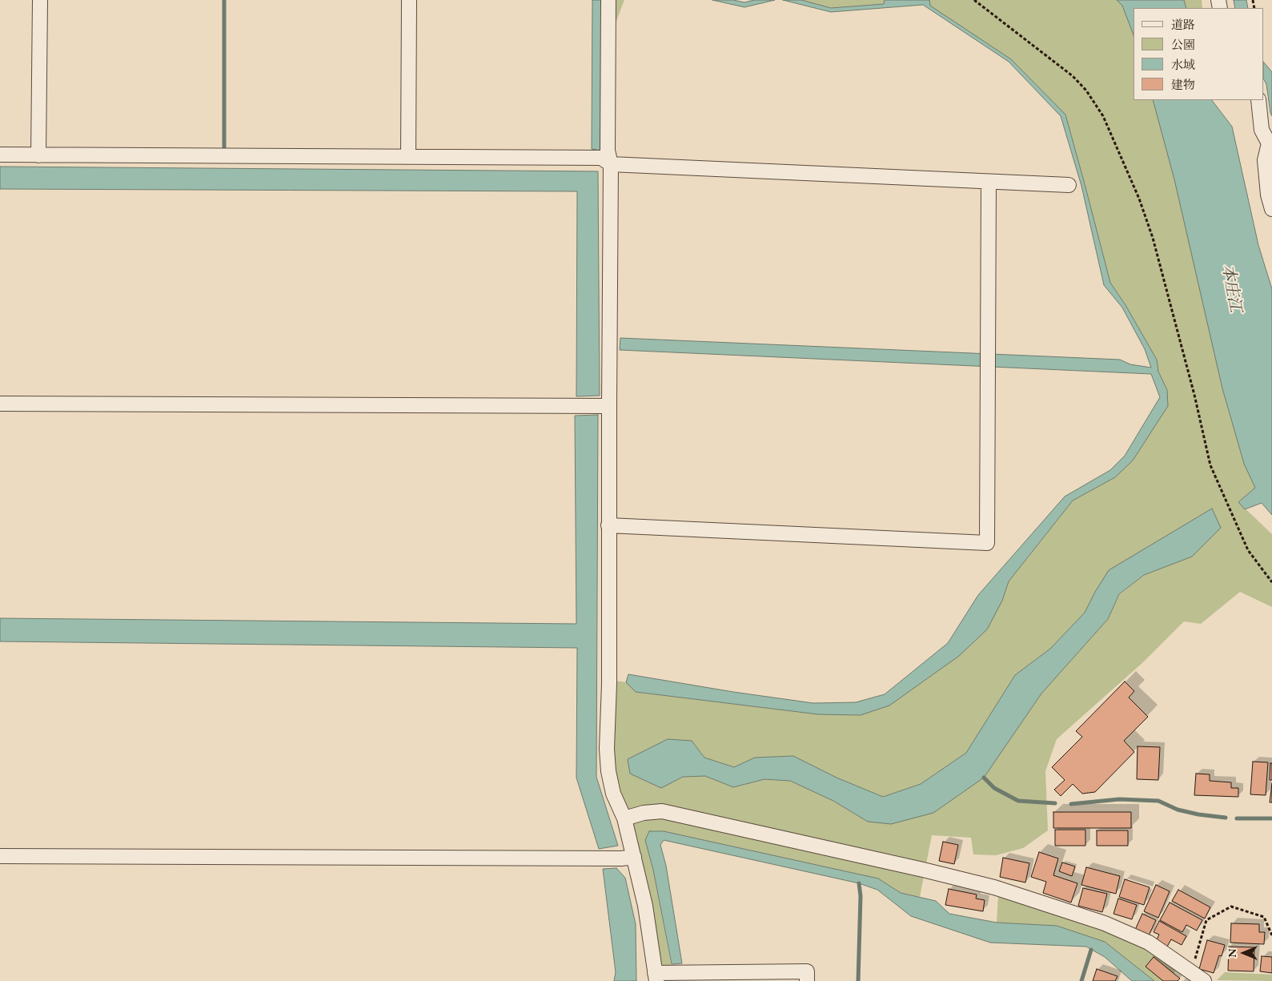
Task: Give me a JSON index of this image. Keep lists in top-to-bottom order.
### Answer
{
  "water": ["本庄江"],
  "legend": [
    "道路",
    "公園",
    "水域",
    "建物"
  ],
  "north": "left"
}
